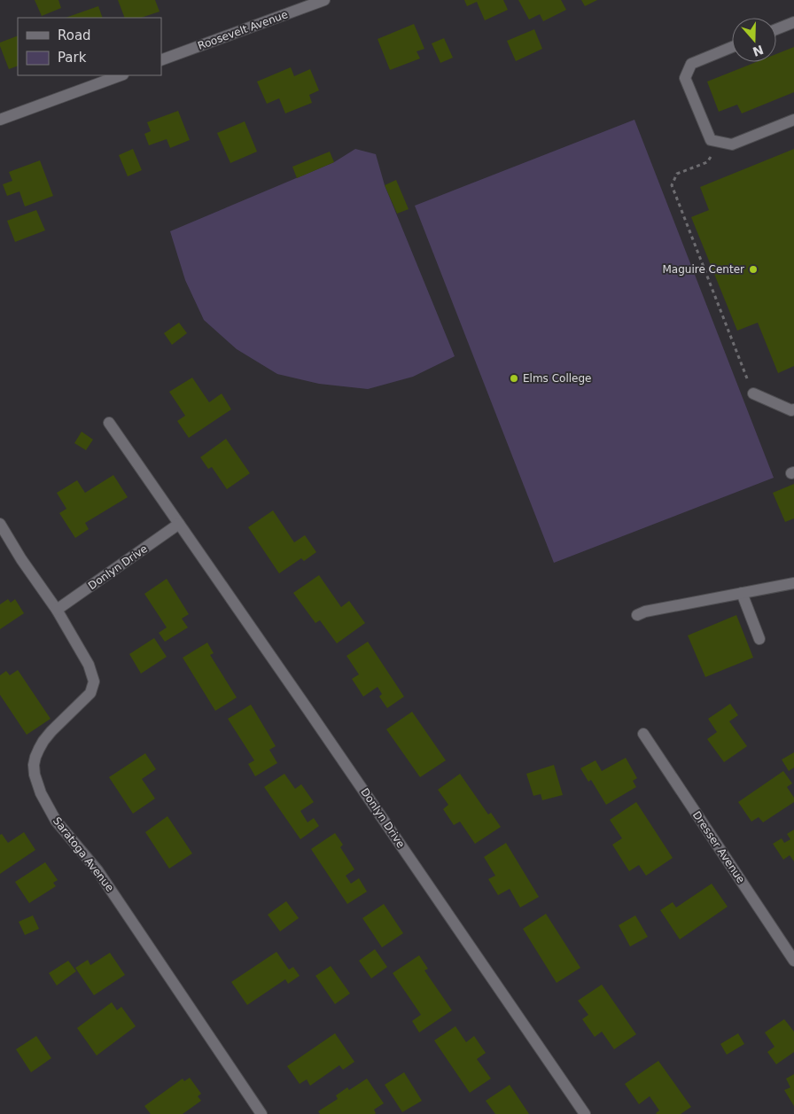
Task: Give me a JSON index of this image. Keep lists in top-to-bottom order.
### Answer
{
  "streets": {
    "street": [
      "Roosevelt Avenue",
      "Donlyn Drive",
      "Dresser Avenue",
      "Saratoga Avenue"
    ]
  },
  "crossings": [
    ["Donlyn Drive", "Saratoga Avenue"]
  ],
  "places": ["Maguire Center", "Elms College"],
  "legend": ["Road", "Park"],
  "north": "bottom"
}
